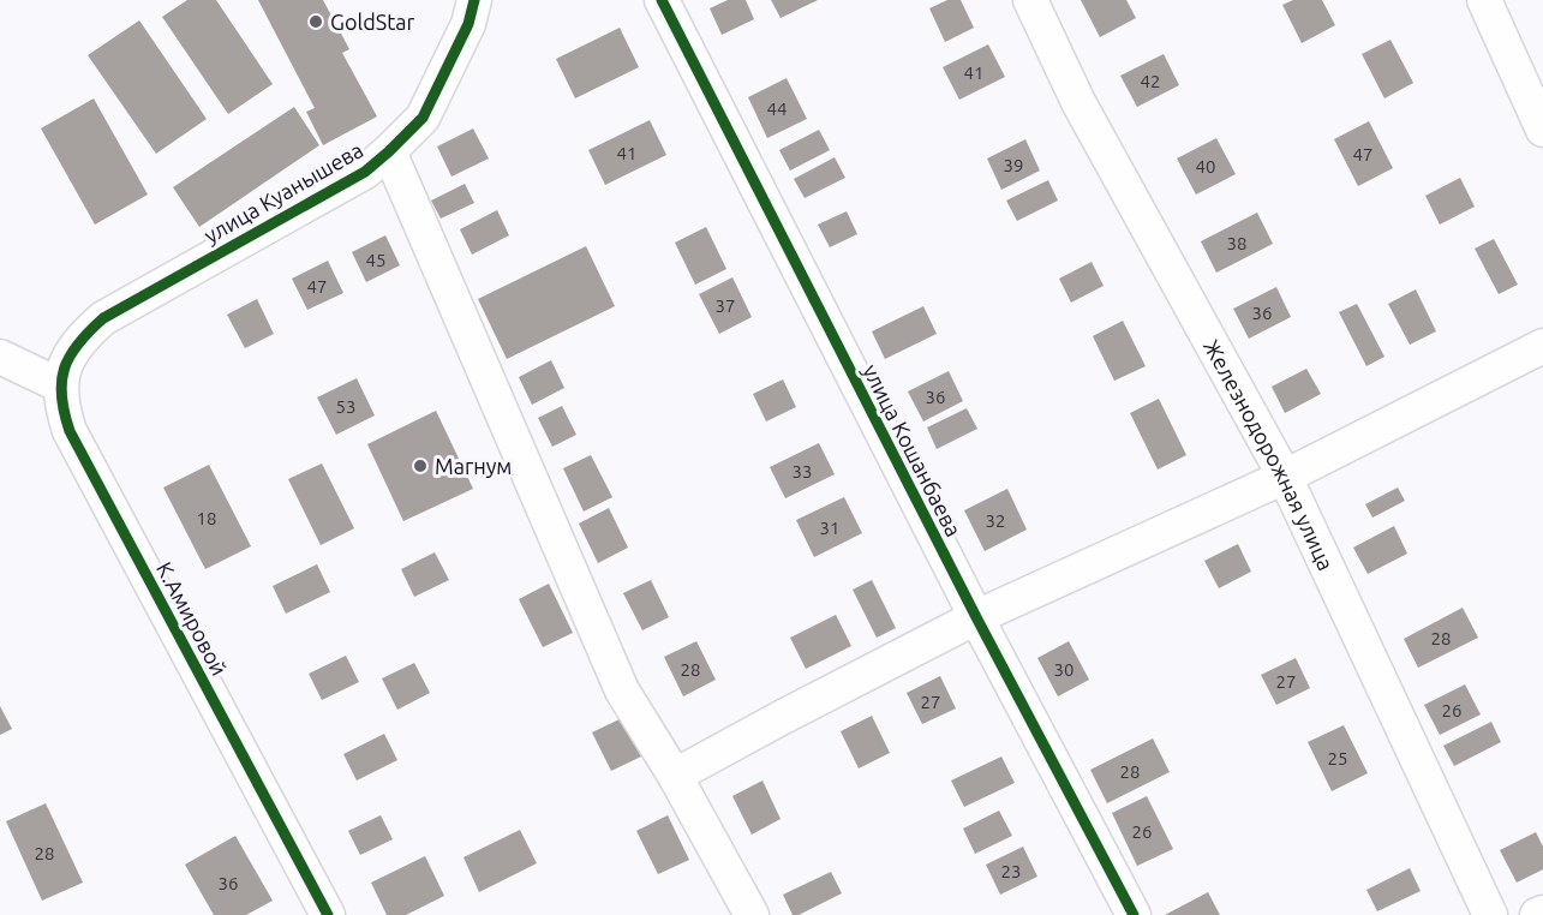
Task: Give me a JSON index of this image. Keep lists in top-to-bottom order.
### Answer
{
  "streets": {
    "street": [
      "улица Куанышева",
      "улица Кошанбаева",
      "Железнодорожная улица",
      "К.Амировой"
    ]
  },
  "crossings": [
    ["улица Куанышева", "К.Амировой"]
  ],
  "places": ["GoldStar", "Магнум"],
  "house_numbers": [
    "41",
    "42",
    "44",
    "41",
    "47",
    "39",
    "40",
    "38",
    "45",
    "47",
    "37",
    "36",
    "36",
    "53",
    "33",
    "18",
    "32",
    "31",
    "28",
    "28",
    "30",
    "27",
    "27",
    "26",
    "25",
    "28",
    "26",
    "28",
    "23",
    "36"
  ]
}
